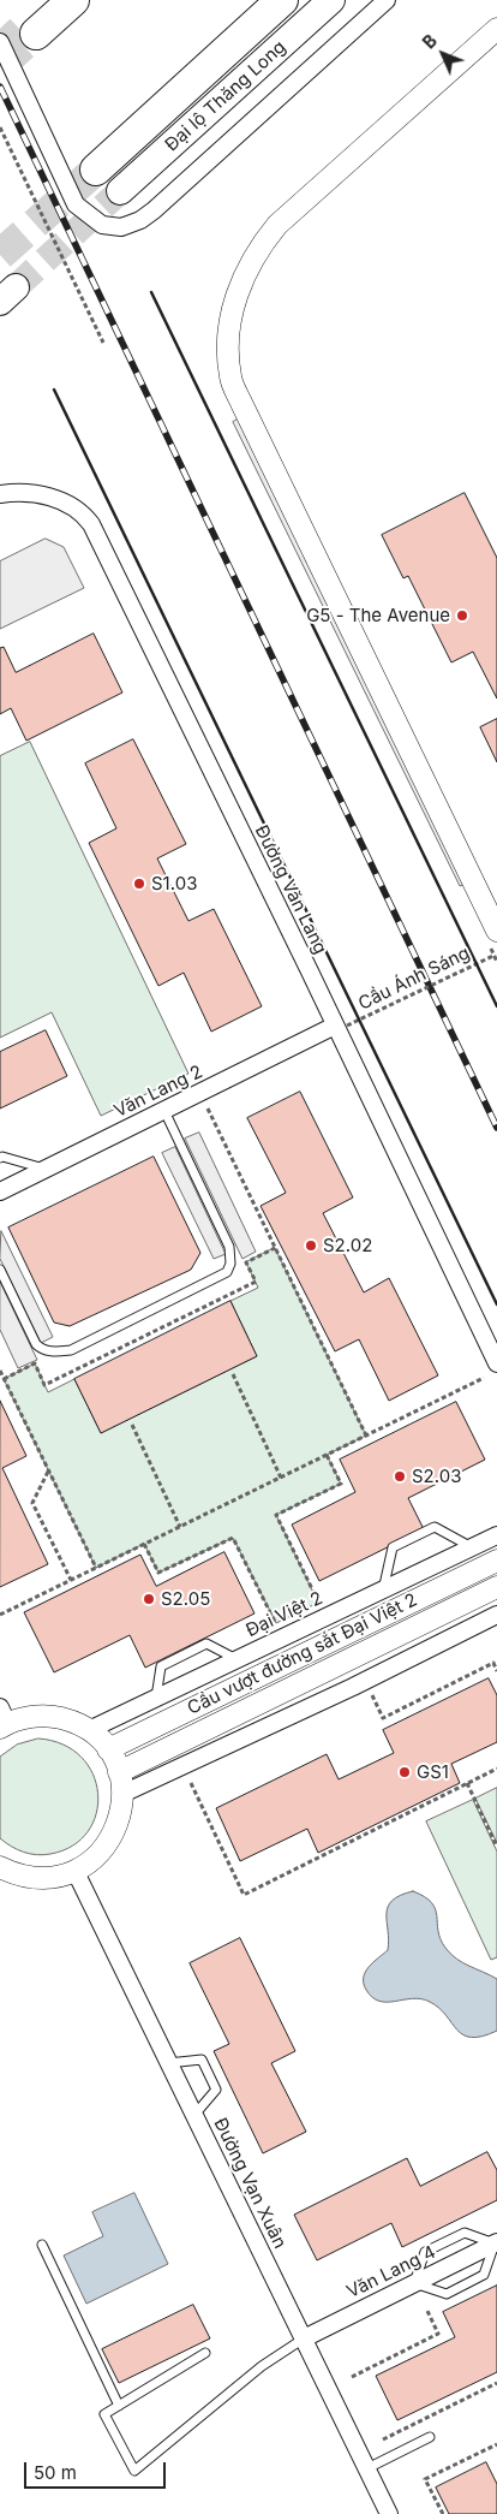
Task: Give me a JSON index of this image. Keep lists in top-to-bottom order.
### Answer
{
  "streets": {
    "main road": ["Đại lộ Thăng Long"],
    "street": [
      "Đường Văn Lang",
      "Văn Lang 2",
      "Đại Việt 2",
      "Cầu vượt đường sắt Đại Việt 2",
      "Đường Vạn Xuân",
      "Văn Lang 4"
    ],
    "path": ["Cầu Ánh Sáng"]
  },
  "crossings": [
    ["Đường Văn Lang", "Cầu Ánh Sáng"],
    ["Đường Văn Lang", "Văn Lang 2"],
    ["Cầu Ánh Sáng", "Văn Lang 2"],
    ["Đường Vạn Xuân", "Văn Lang 4"]
  ],
  "places": [
    "G5 - The Avenue",
    "S1.03",
    "S2.02",
    "S2.03",
    "S2.05",
    "GS1"
  ],
  "scale_bar": "50 m",
  "north": "top left"
}
